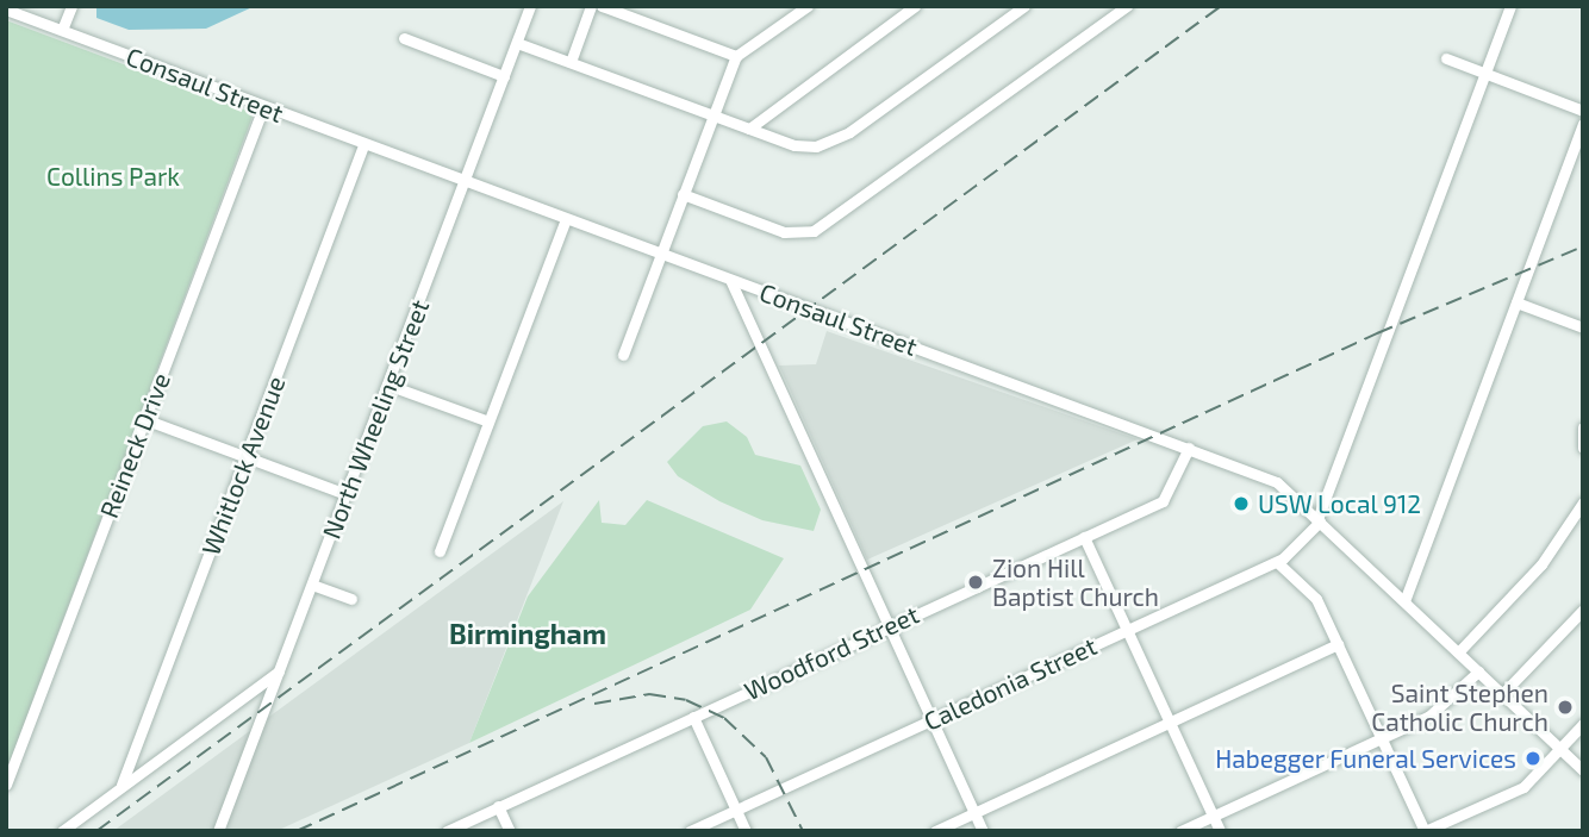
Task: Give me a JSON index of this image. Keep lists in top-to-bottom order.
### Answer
{
  "streets": {
    "street": [
      "Consaul Street",
      "North Wheeling Street",
      "Reineck Drive",
      "Whitlock Avenue",
      "Woodford Street",
      "Caledonia Street"
    ]
  },
  "crossings": [
    ["Consaul Street", "North Wheeling Street"],
    ["Consaul Street", "Reineck Drive"],
    ["Consaul Street", "Whitlock Avenue"],
    ["Consaul Street", "Woodford Street"],
    ["Consaul Street", "Caledonia Street"]
  ],
  "districts": ["Birmingham"],
  "parks": ["Collins Park"],
  "places": [
    "USW Local 912",
    "Zion Hill Baptist Church",
    "Saint Stephen Catholic Church",
    "Habegger Funeral Services"
  ]
}
